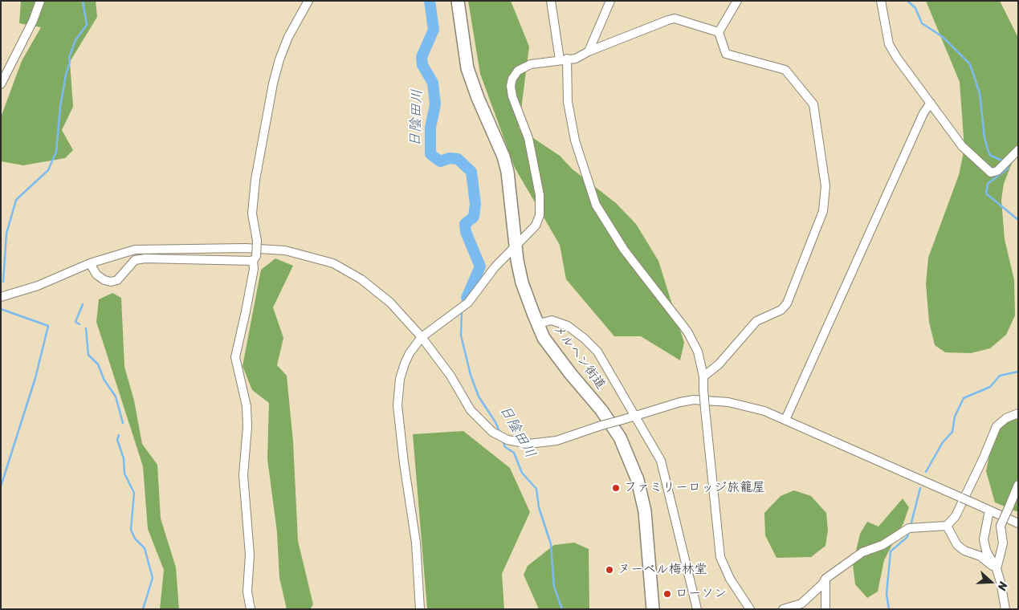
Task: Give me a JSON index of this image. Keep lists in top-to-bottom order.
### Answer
{
  "streets": {
    "highway": ["メルヘン街道"]
  },
  "water": ["日陰田川"],
  "places": ["ファミリーロッジ旅籠屋", "ヌーベル梅林堂", "ローソン"],
  "north": "right"
}
